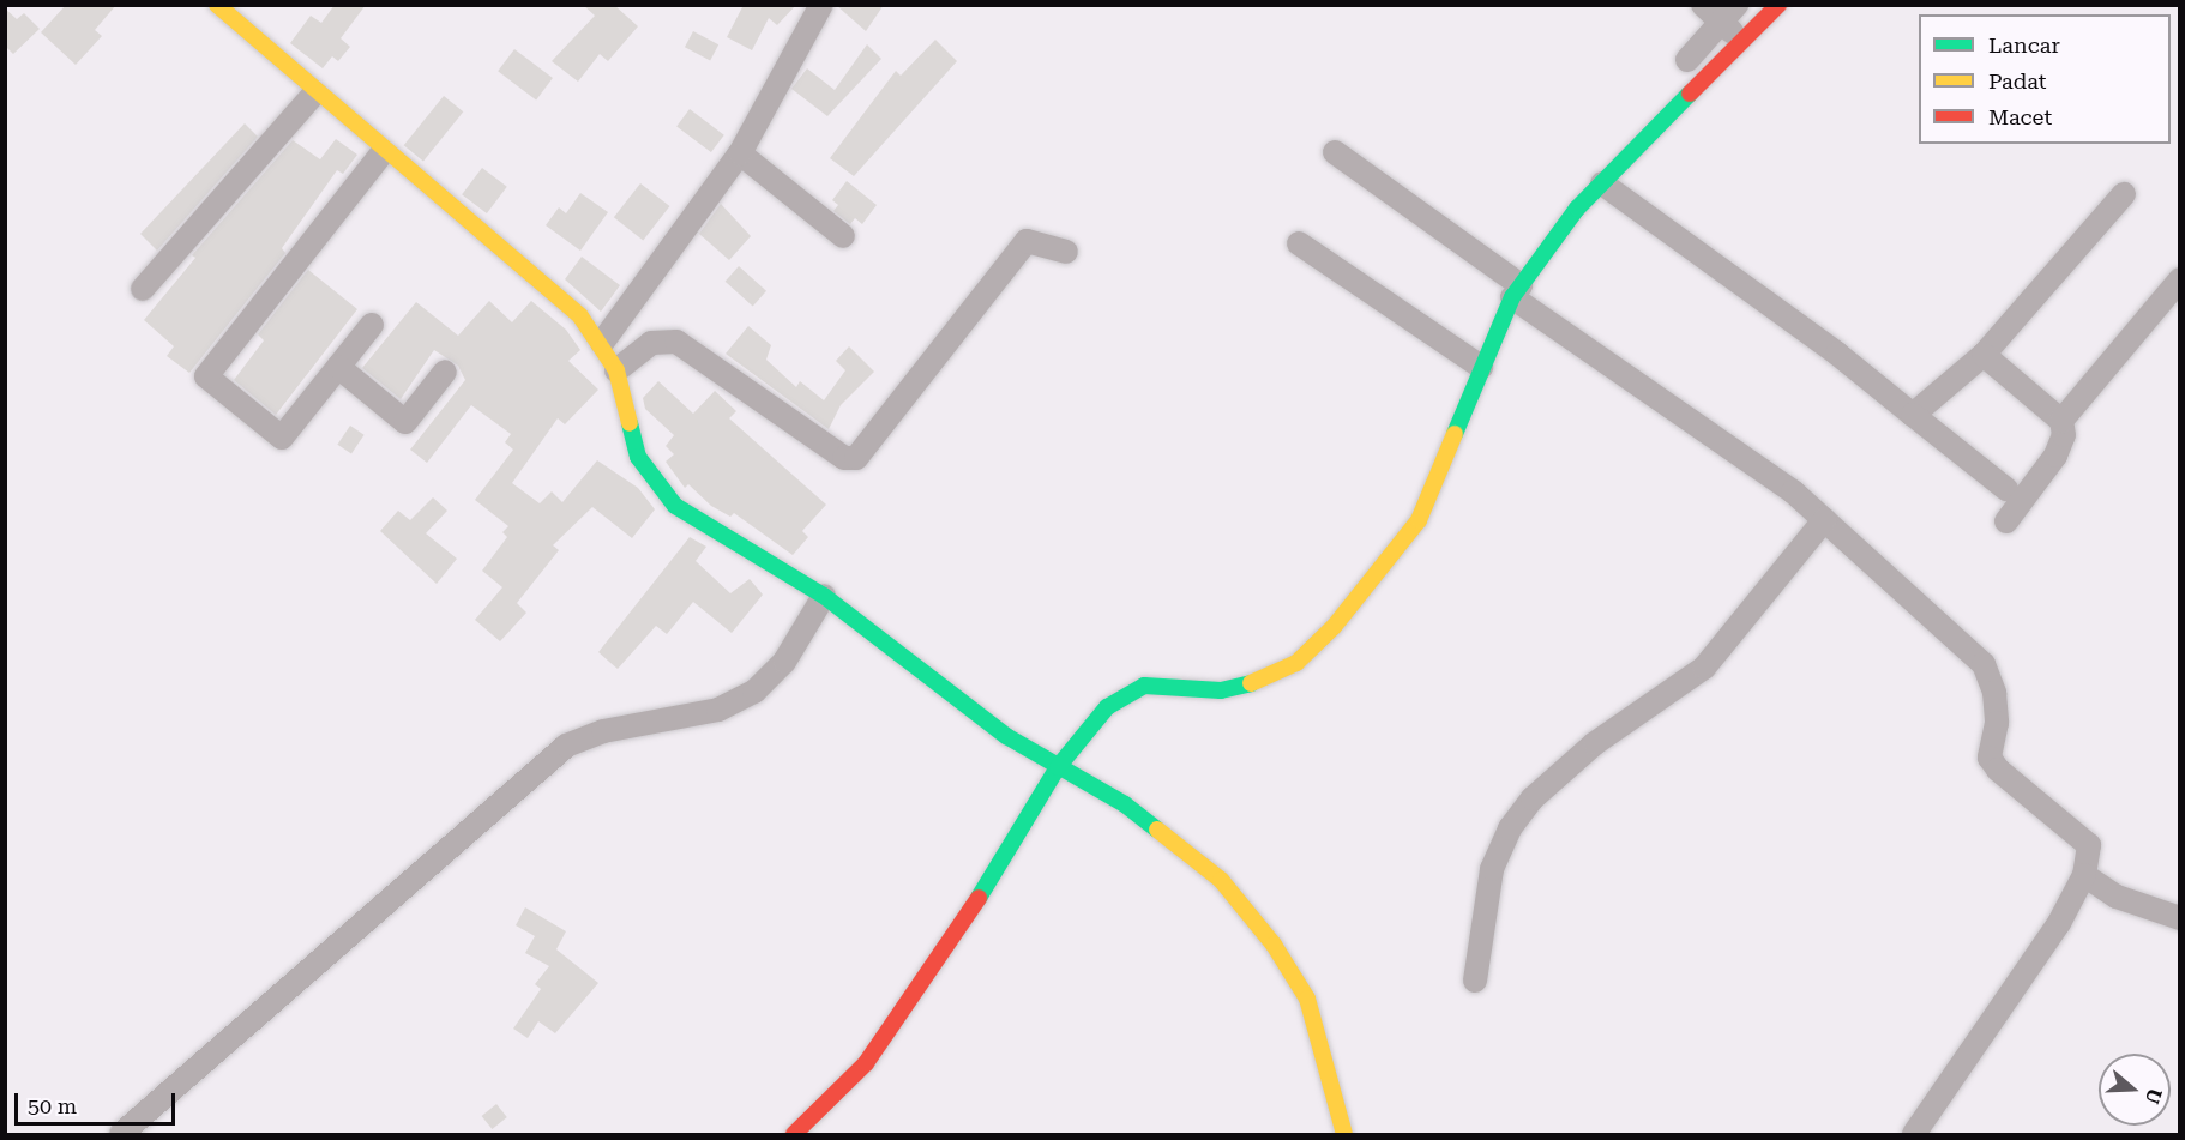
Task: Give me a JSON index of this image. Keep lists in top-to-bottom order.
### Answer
{
  "legend": ["Lancar", "Padat", "Macet"],
  "scale_bar": "50 m",
  "north": "right"
}
